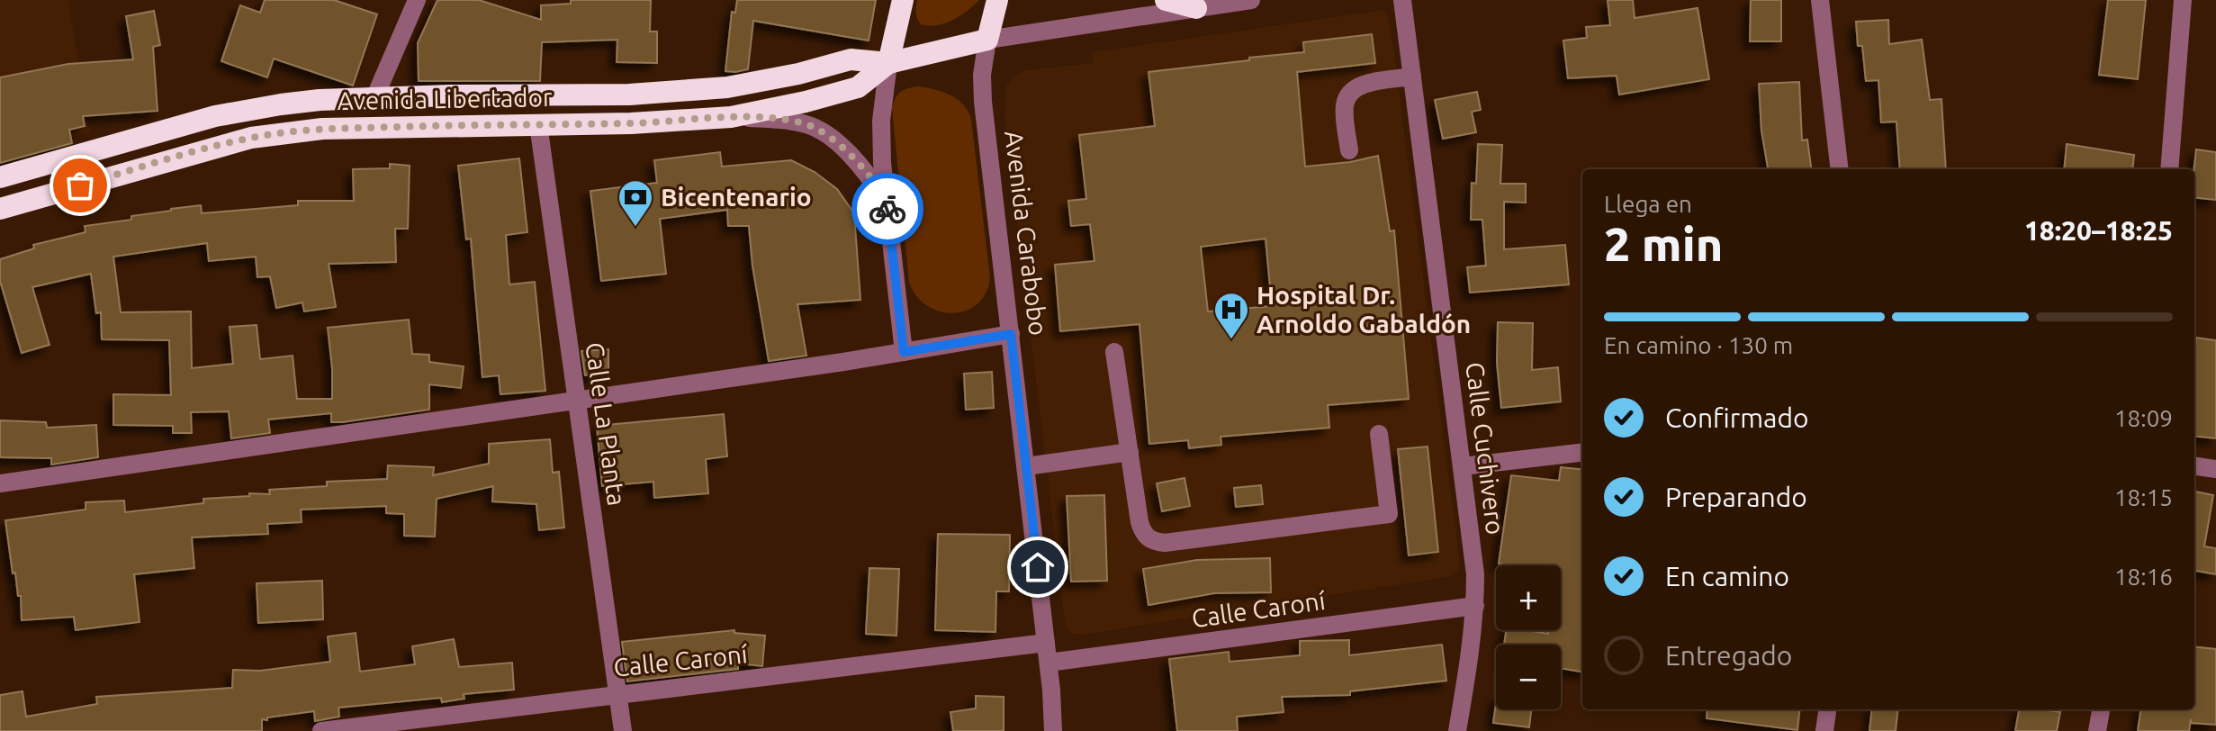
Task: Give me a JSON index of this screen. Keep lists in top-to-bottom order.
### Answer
{
  "streets": {
    "highway": ["Avenida Libertador", "Avenida Carabobo"],
    "street": ["Calle La Planta", "Calle Cuchivero", "Calle Caroní"]
  },
  "crossings": [
    ["Avenida Libertador", "Avenida Carabobo"],
    ["Avenida Libertador", "Calle La Planta"],
    ["Avenida Carabobo", "Calle Caroní"],
    ["Calle La Planta", "Calle Caroní"],
    ["Calle Cuchivero", "Calle Caroní"]
  ],
  "places": {
    "bank": ["Bicentenario"],
    "hospital": ["Hospital Dr. Arnoldo Gabaldón"]
  },
  "page": {
    "heading": ["2 min", "Llega en", "18:20–18:25"],
    "bar": "En camino · 130 m",
    "list": [
      ["Confirmado", "18:09"],
      ["Preparando", "18:15"],
      ["En camino", "18:16"],
      "Entregado"
    ],
    "map_buttons": ["+", "−"]
  }
}
